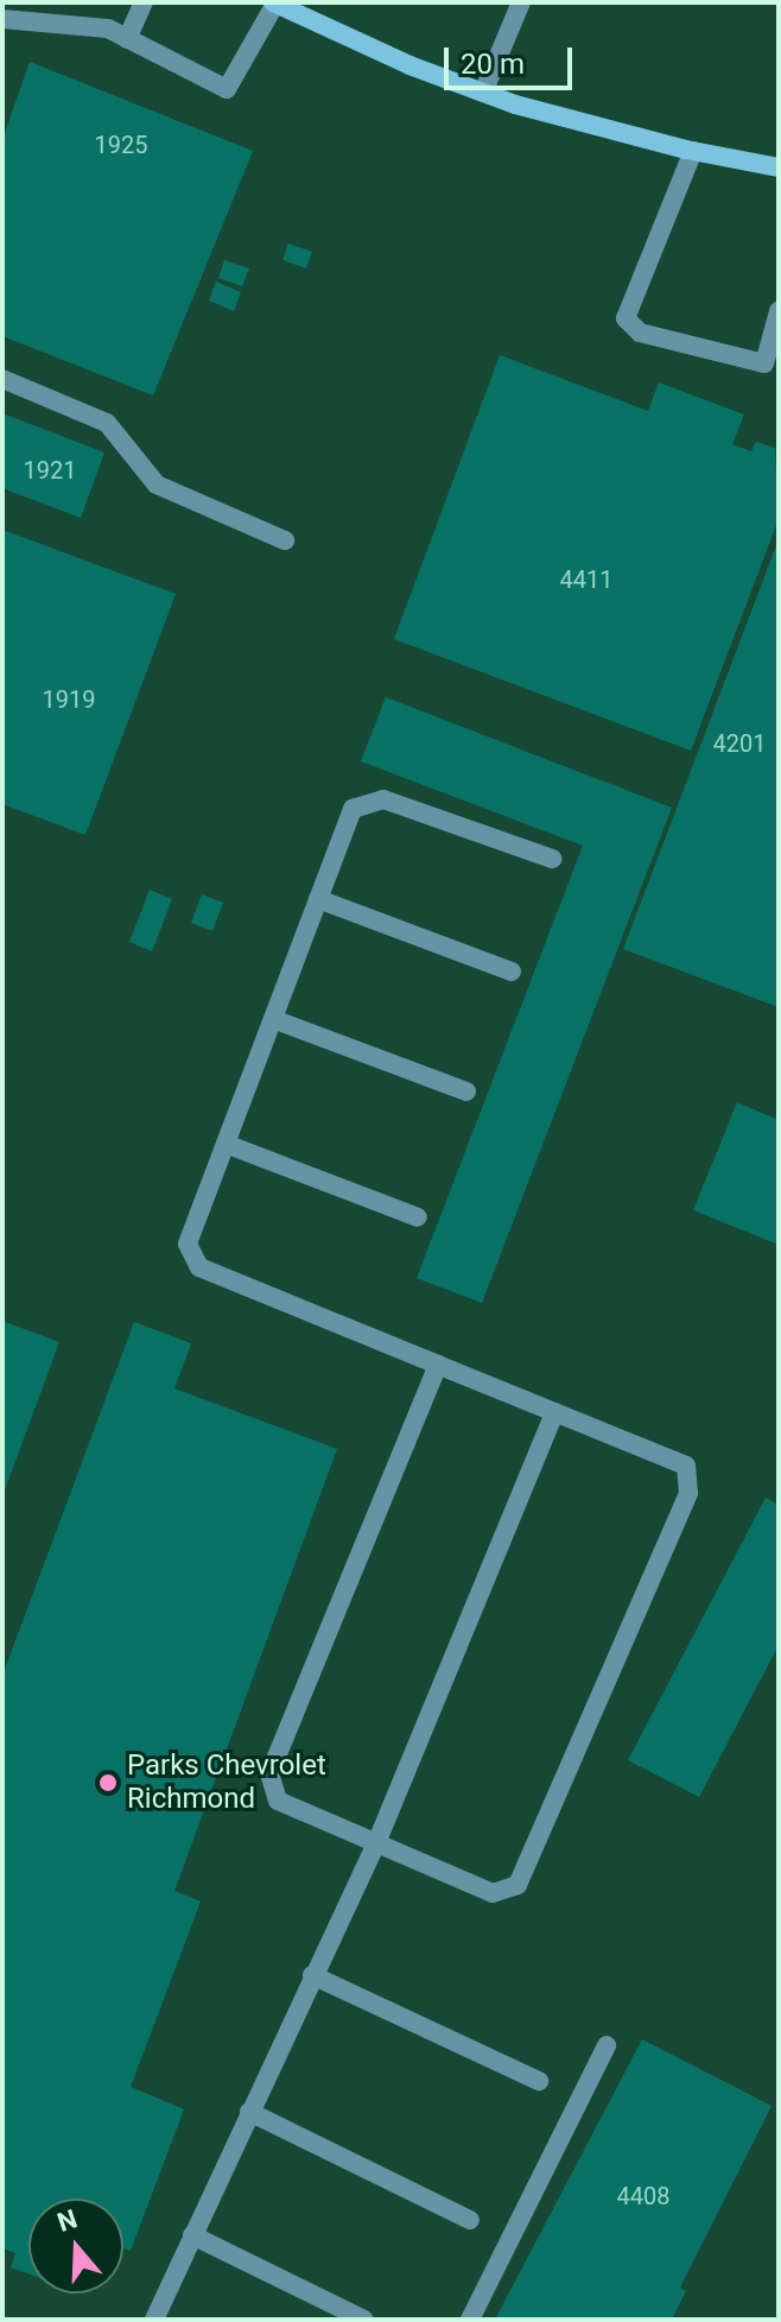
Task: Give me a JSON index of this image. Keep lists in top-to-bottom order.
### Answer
{
  "places": ["Parks Chevrolet Richmond"],
  "house_numbers": [
    "1925",
    "1921",
    "4411",
    "1919",
    "4201",
    "4408"
  ],
  "scale_bar": "20 m",
  "north": "top"
}
